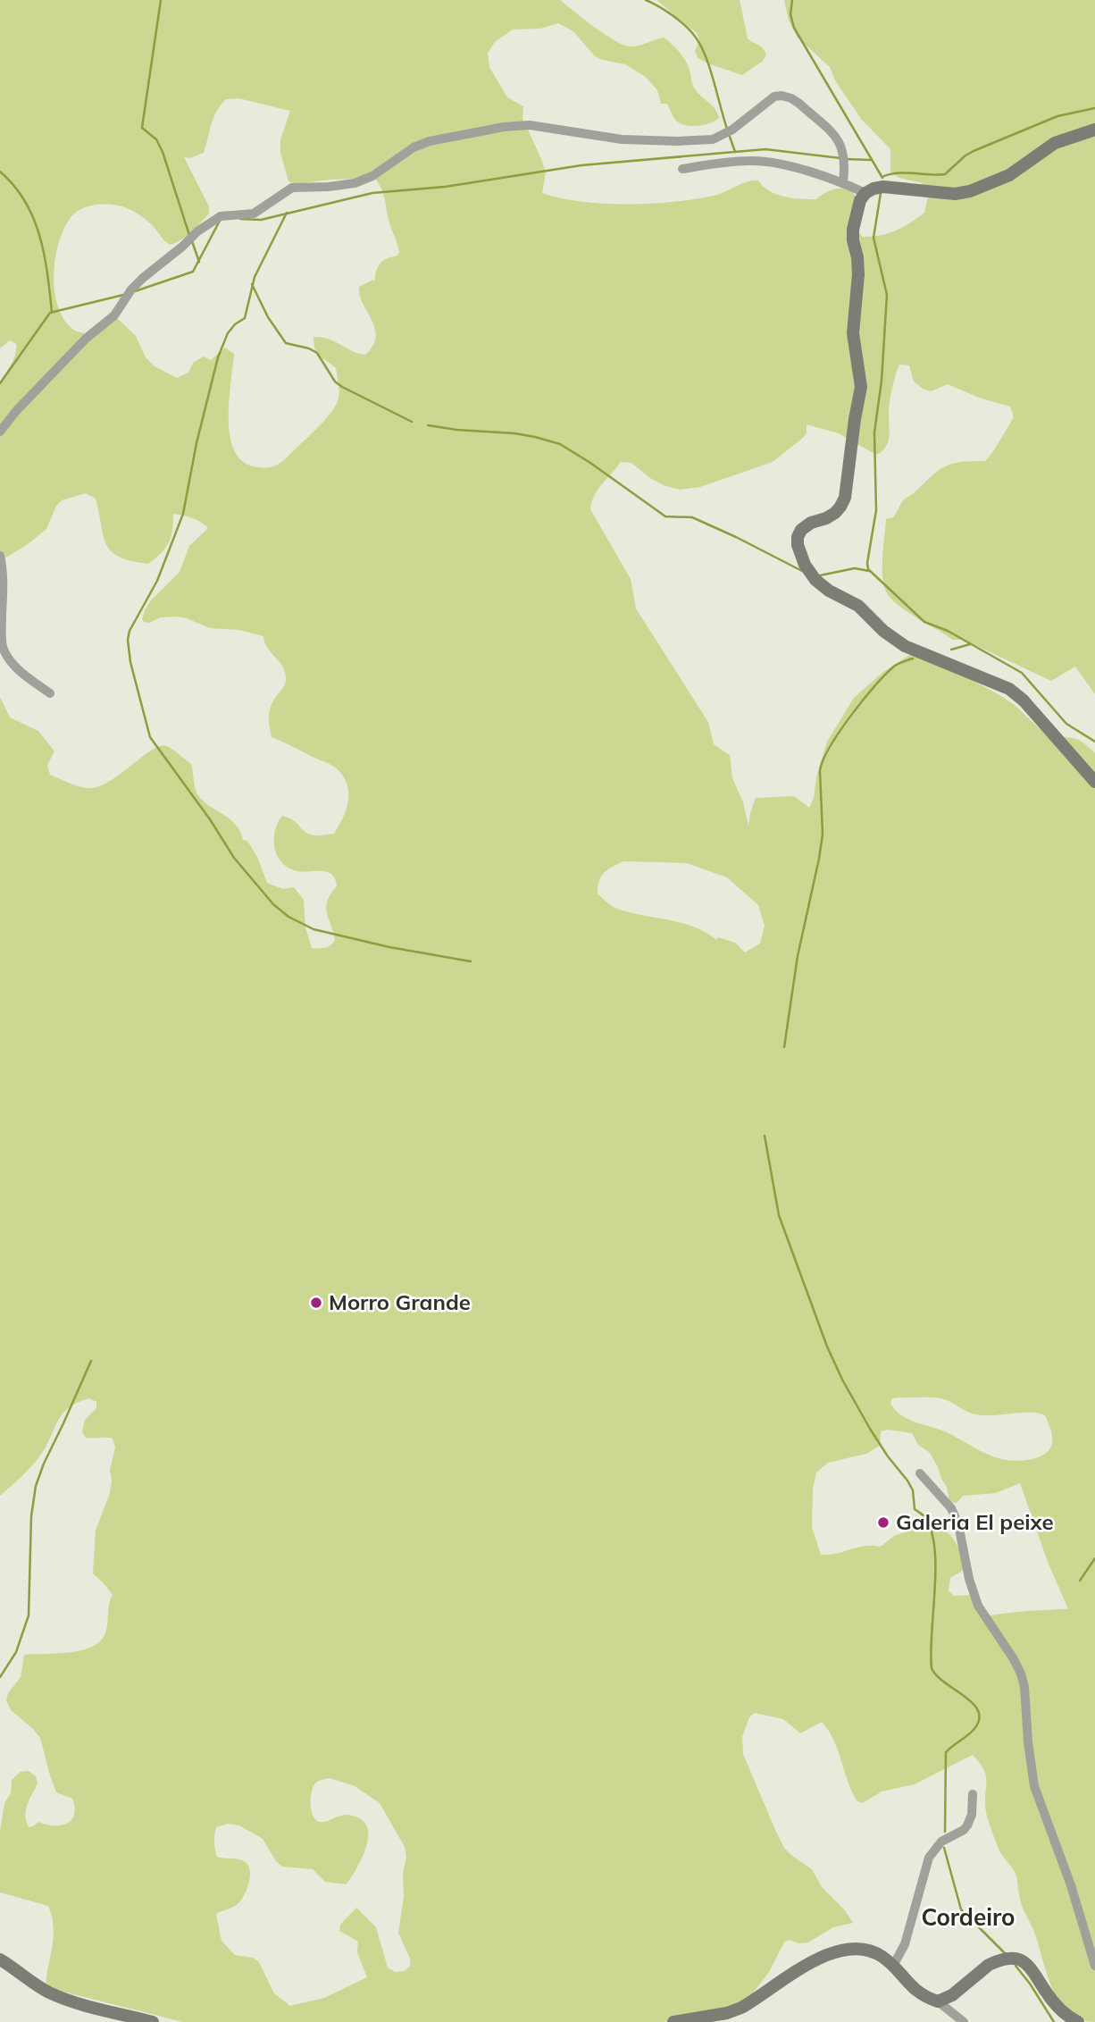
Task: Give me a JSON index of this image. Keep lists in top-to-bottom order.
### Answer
{
  "districts": ["Cordeiro"],
  "places": ["Morro Grande", "Galeria El peixe"]
}
